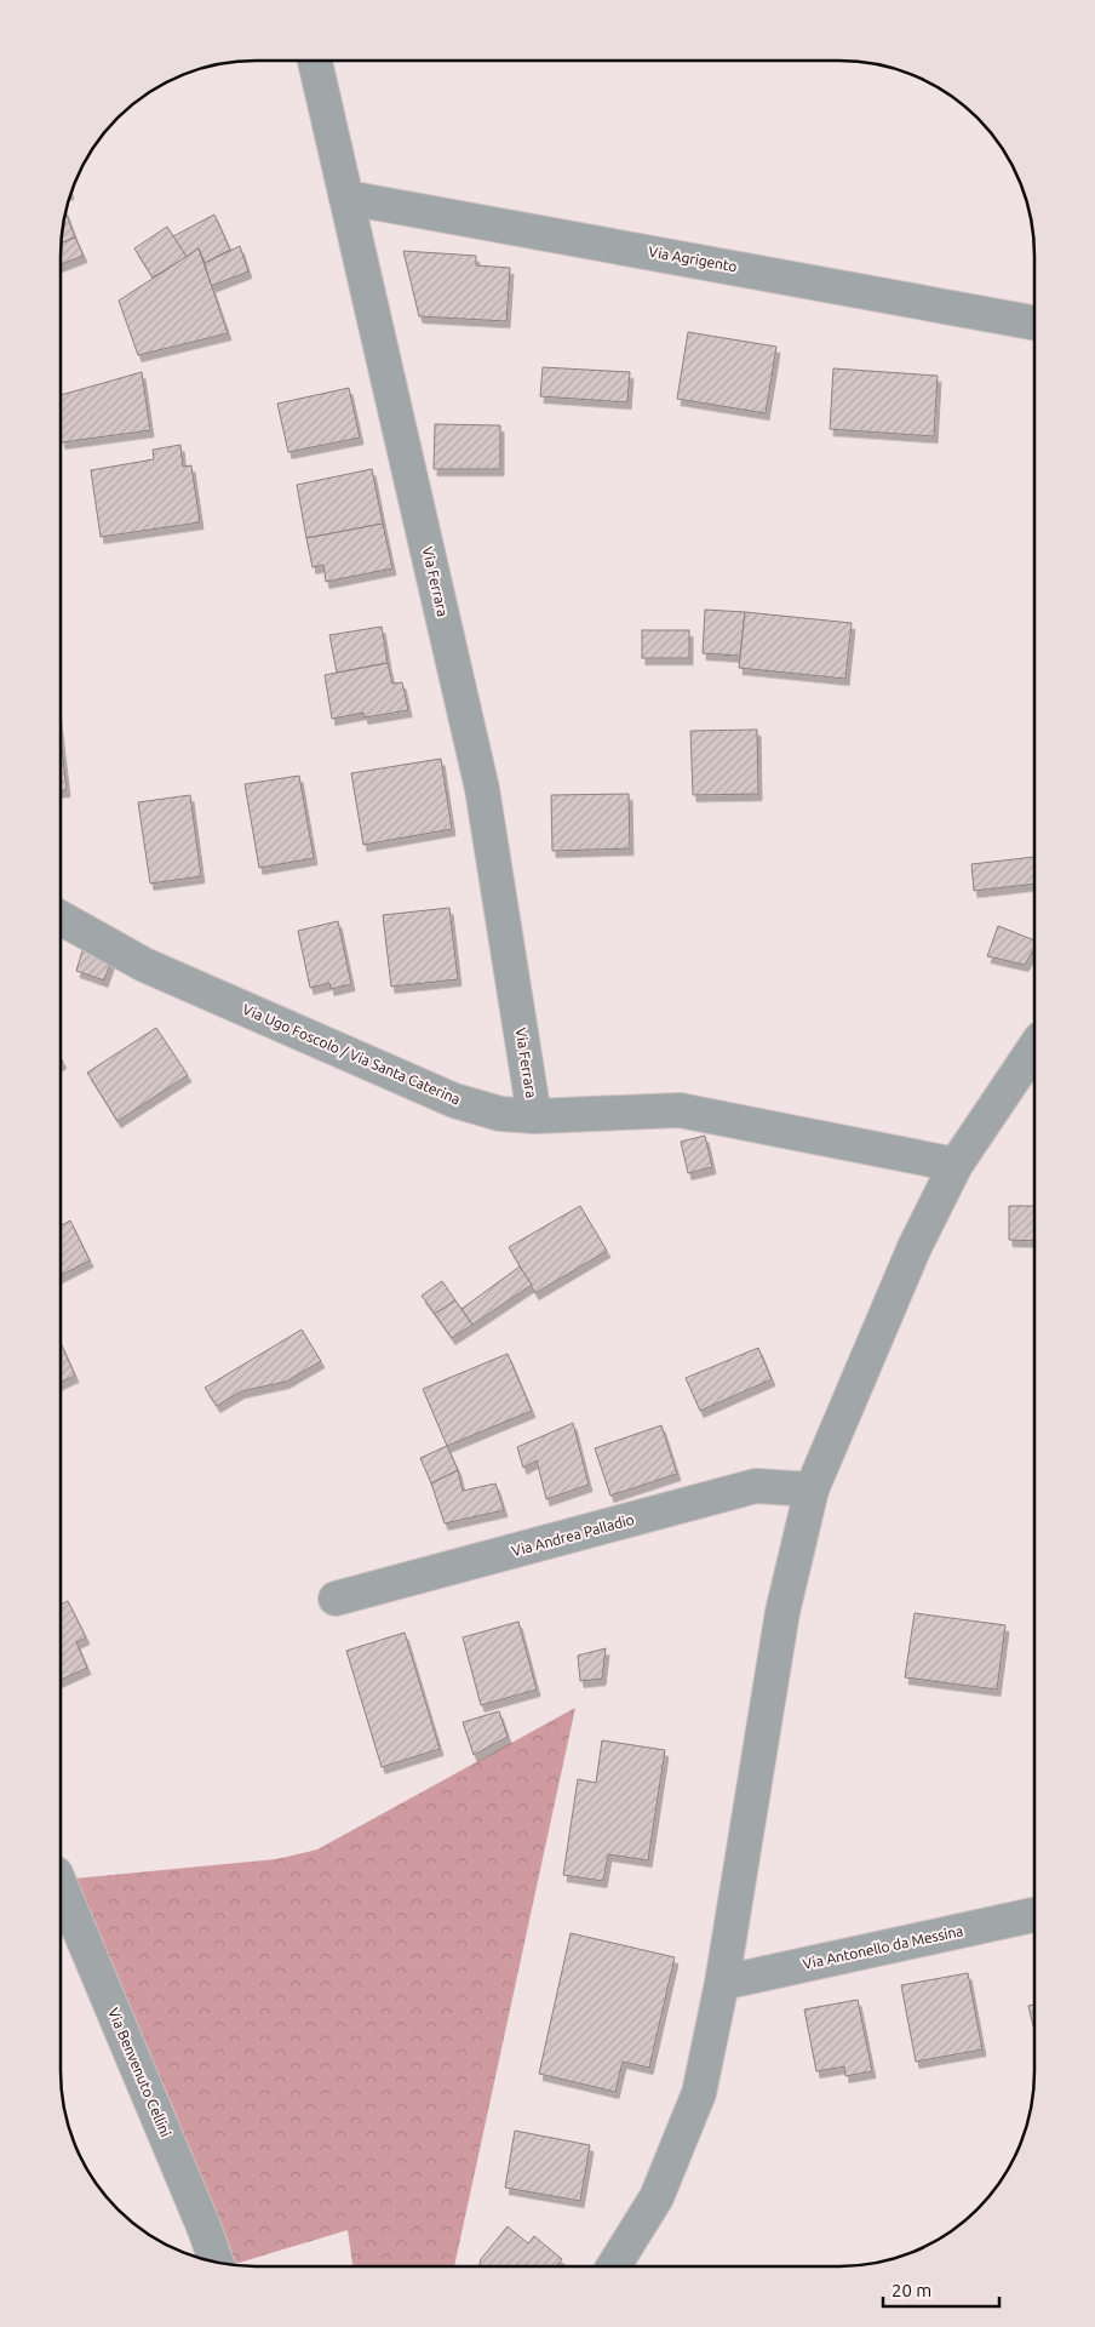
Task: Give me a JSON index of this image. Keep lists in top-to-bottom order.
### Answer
{
  "streets": {
    "street": [
      "Via Agrigento",
      "Via Ferrara",
      "Via Ugo Foscolo / Via Santa Caterina",
      "Via Andrea Palladio",
      "Via Antonello da Messina",
      "Via Benvenuto Cellini"
    ]
  },
  "crossings": [
    ["Via Agrigento", "Via Ferrara"],
    ["Via Ferrara", "Via Ugo Foscolo / Via Santa Caterina"]
  ],
  "scale_bar": "20 m"
}
